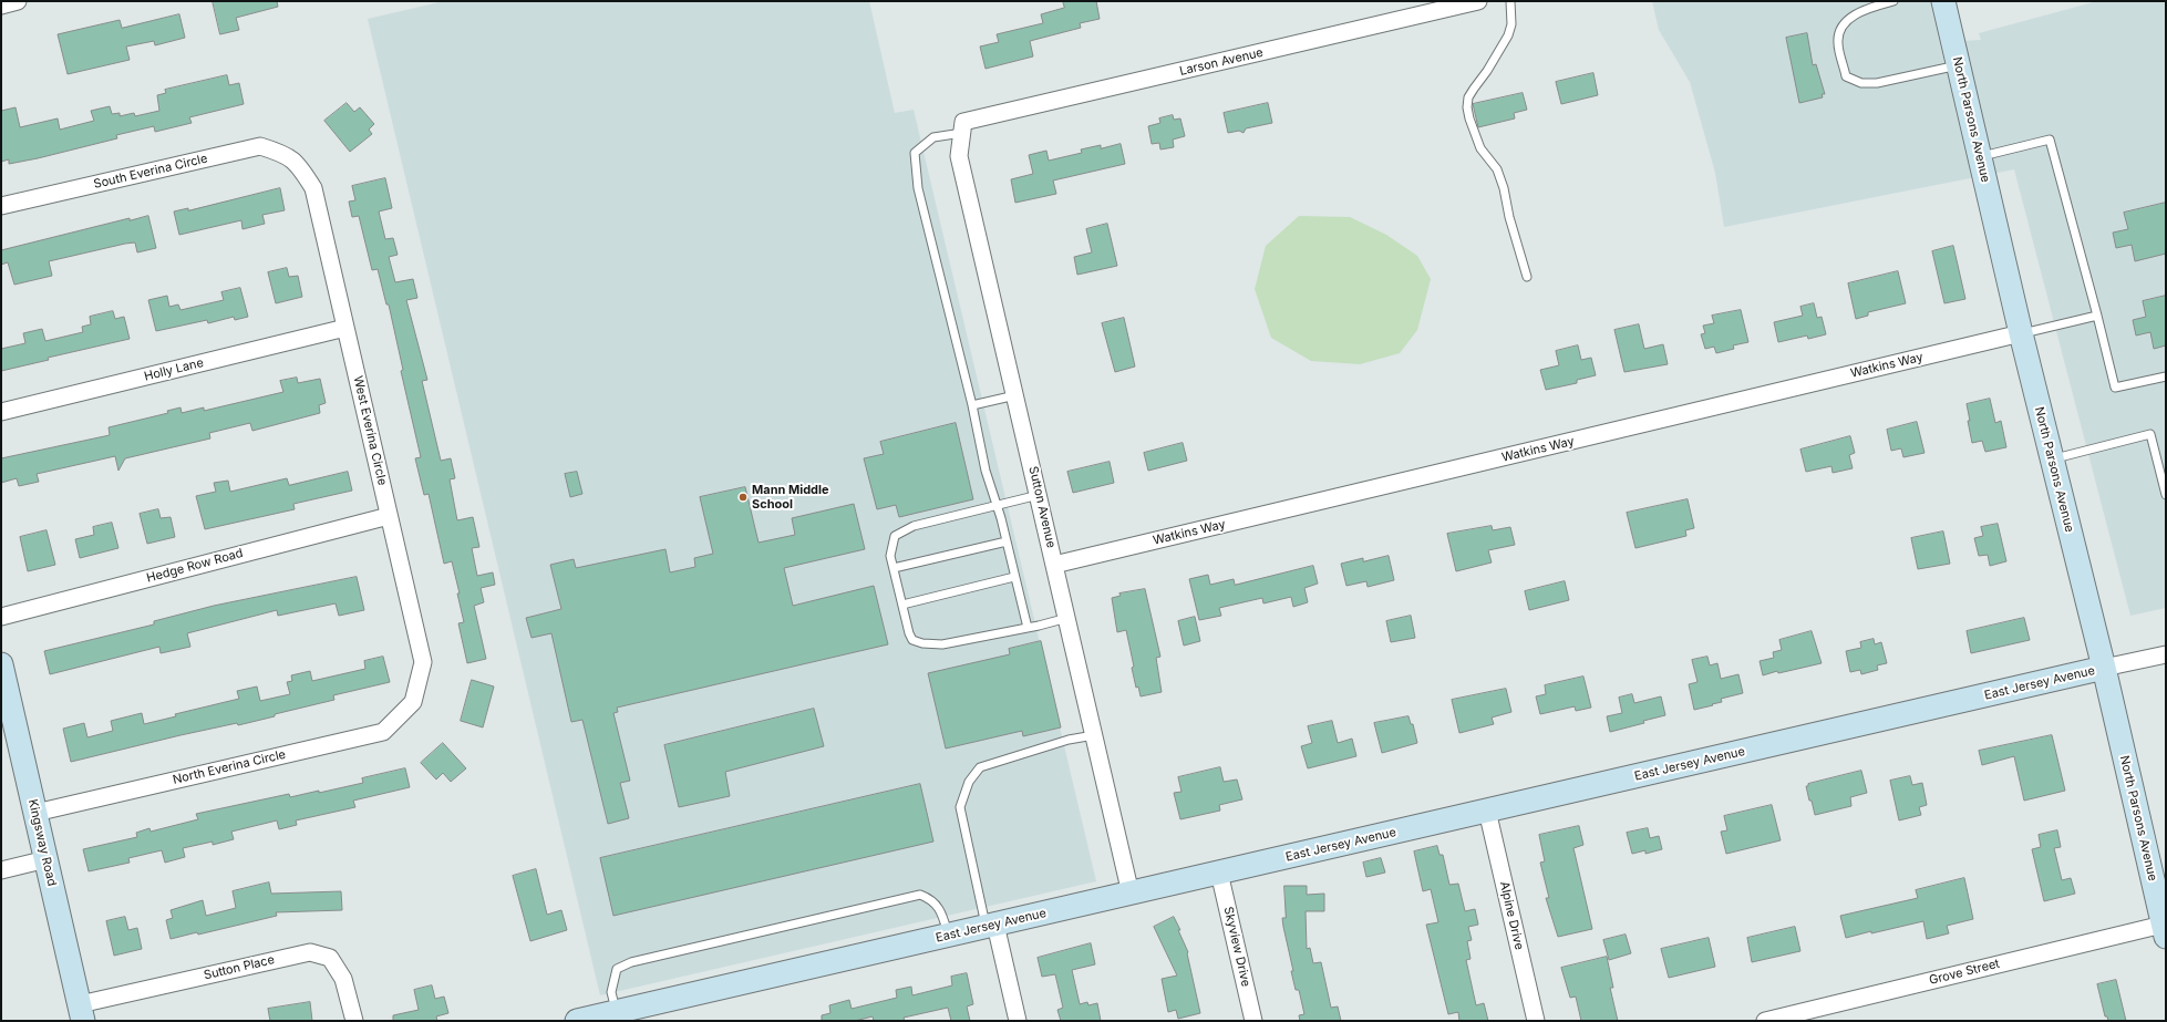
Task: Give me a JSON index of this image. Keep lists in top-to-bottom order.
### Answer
{
  "streets": {
    "street": [
      "Larson Avenue",
      "North Parsons Avenue",
      "South Everina Circle",
      "Watkins Way",
      "Holly Lane",
      "West Everina Circle",
      "Sutton Avenue",
      "Hedge Row Road",
      "East Jersey Avenue",
      "North Everina Circle",
      "Kingsway Road",
      "Alpine Drive",
      "Skyview Drive",
      "Sutton Place",
      "Grove Street"
    ]
  },
  "crossings": [
    ["Larson Avenue", "Sutton Avenue"],
    ["North Parsons Avenue", "Watkins Way"],
    ["North Parsons Avenue", "East Jersey Avenue"],
    ["North Parsons Avenue", "Grove Street"],
    ["South Everina Circle", "West Everina Circle"],
    ["Watkins Way", "Sutton Avenue"],
    ["Holly Lane", "West Everina Circle"],
    ["West Everina Circle", "Hedge Row Road"],
    ["West Everina Circle", "North Everina Circle"],
    ["Sutton Avenue", "East Jersey Avenue"],
    ["East Jersey Avenue", "Alpine Drive"],
    ["East Jersey Avenue", "Skyview Drive"],
    ["North Everina Circle", "Kingsway Road"],
    ["Kingsway Road", "Sutton Place"]
  ],
  "places": ["Mann Middle School"]
}
